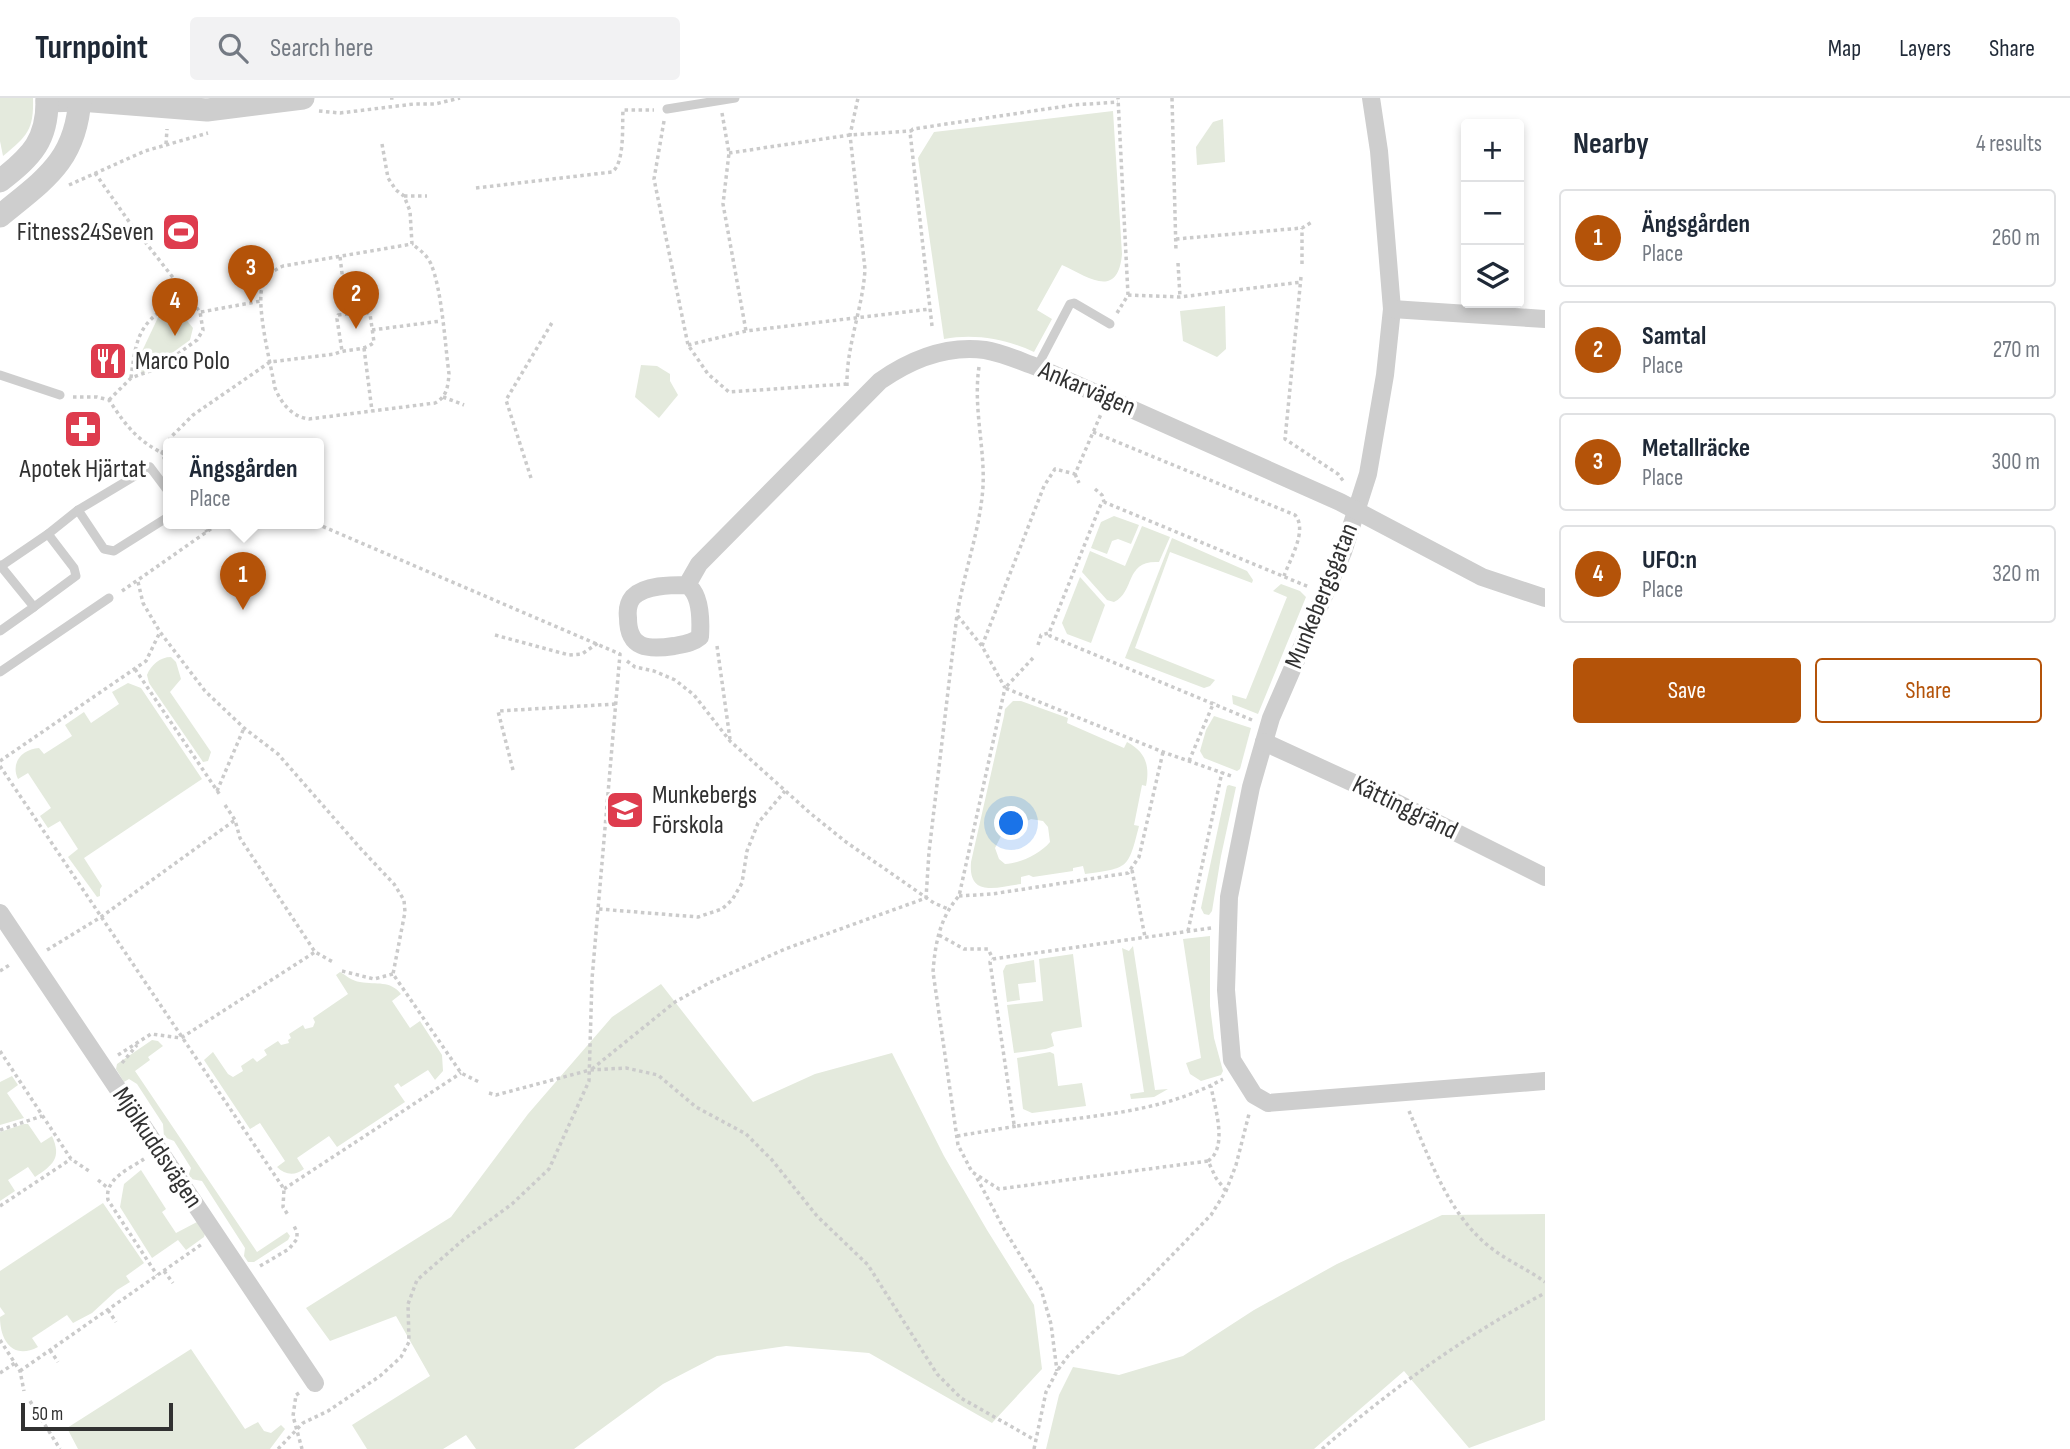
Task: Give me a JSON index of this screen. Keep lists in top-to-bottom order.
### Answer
{
  "streets": {
    "street": [
      "Ankarvägen",
      "Munkebergsgatan",
      "Kättinggränd",
      "Mjölkuddsvägen"
    ]
  },
  "crossings": [
    ["Ankarvägen", "Munkebergsgatan"],
    ["Munkebergsgatan", "Kättinggränd"]
  ],
  "places": {
    "sports": ["Fitness24Seven"],
    "restaurant": ["Marco Polo"],
    "pharmacy": ["Apotek Hjärtat"],
    "school or university": ["Munkebergs Förskola"]
  },
  "scale_bar": "50 m",
  "page": {
    "header": "Turnpoint",
    "search": "Search here",
    "nav": ["Map", "Layers", "Share"],
    "heading": ["Nearby", "4 results"],
    "map_buttons": ["+", "−"],
    "list": [
      {
        "mark": "1",
        "name": "Ängsgården",
        "note": "Place",
        "value": "260 m"
      },
      {
        "mark": "2",
        "name": "Samtal",
        "note": "Place",
        "value": "270 m"
      },
      {
        "mark": "3",
        "name": "Metallräcke",
        "note": "Place",
        "value": "300 m"
      },
      {
        "mark": "4",
        "name": "UFO:n",
        "note": "Place",
        "value": "320 m"
      }
    ],
    "pins": [
      "3",
      "2",
      "4",
      "1"
    ],
    "popup": ["Ängsgården", "Place"],
    "buttons": ["Save", "Share"],
    "scale": "50 m"
  }
}
